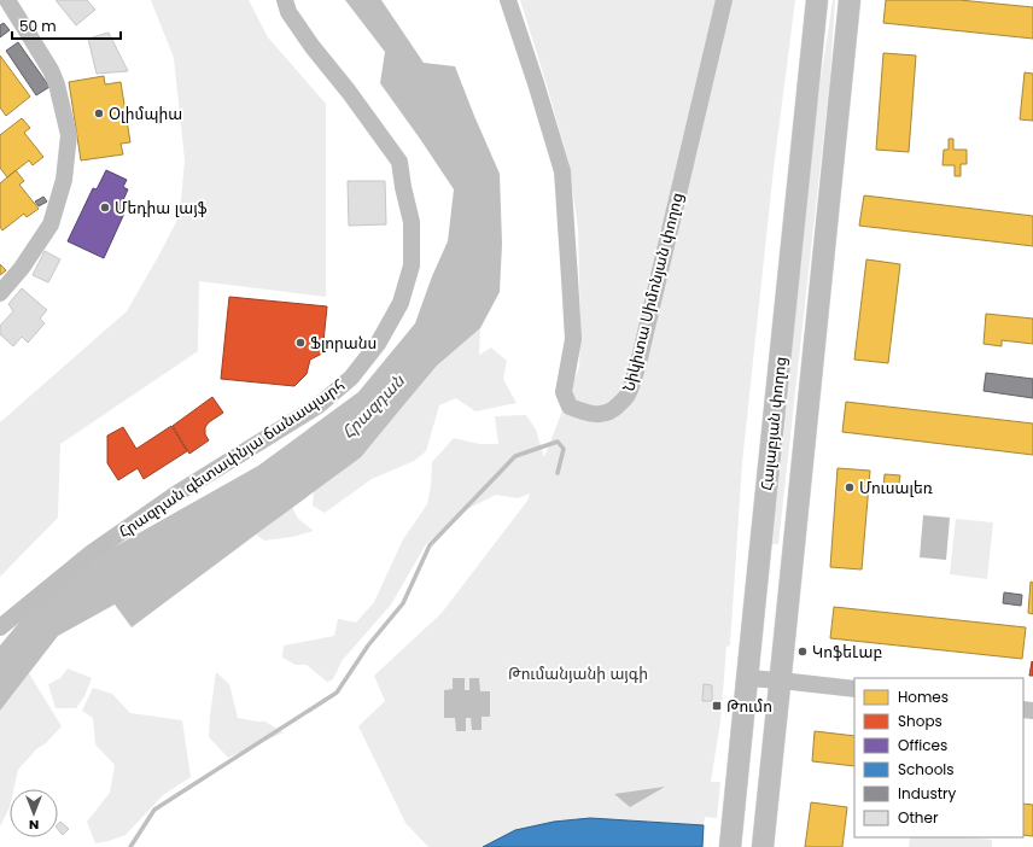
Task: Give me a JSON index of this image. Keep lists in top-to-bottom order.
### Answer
{
  "streets": {
    "main road": ["Հալաբյան փողոց"],
    "street": ["Նիկիտա Սիմոնյան փողոց", "Հրազդան գետափնյա ճանապարհ"]
  },
  "water": ["Հրազդան"],
  "parks": ["Թումանյանի այգի"],
  "places": {
    "other": [
      "Օլիմպիա",
      "Մեդիա լայֆ",
      "Ֆլորանս",
      "Մուսալեռ",
      "ԿոֆեԼաբ"
    ],
    "transit": ["Թումո"]
  },
  "legend": [
    "Homes",
    "Shops",
    "Offices",
    "Schools",
    "Industry",
    "Other"
  ],
  "scale_bar": "50 m",
  "north": "bottom"
}
